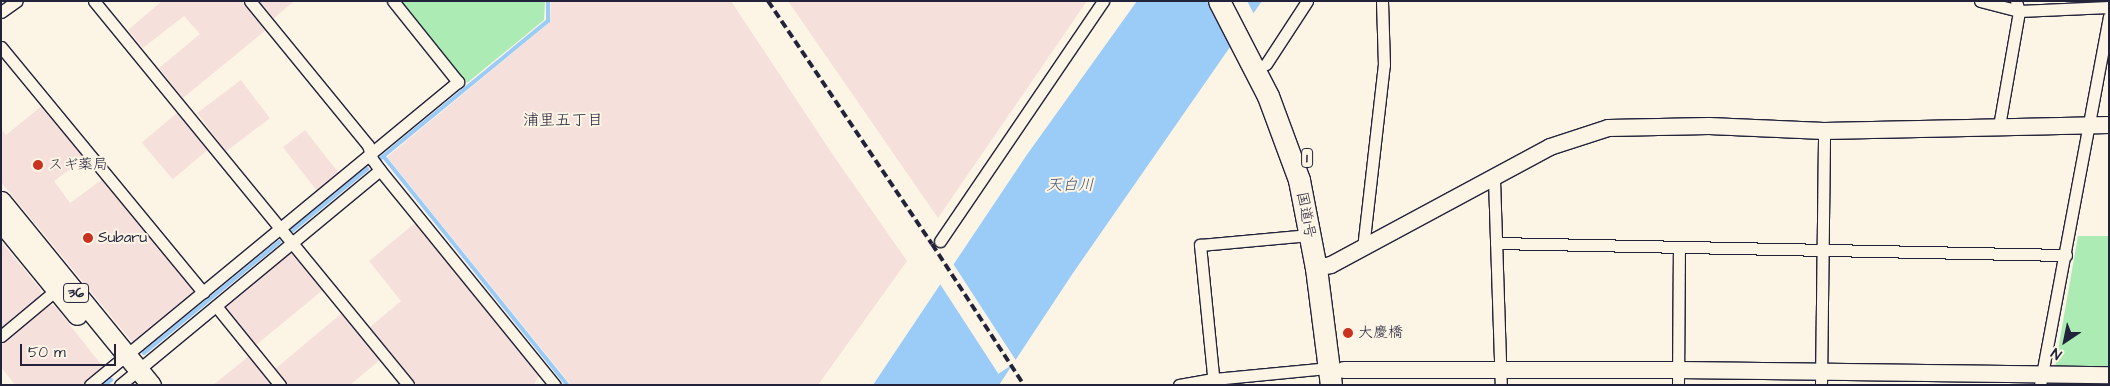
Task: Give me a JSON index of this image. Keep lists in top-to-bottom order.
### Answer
{
  "streets": {
    "highway": ["1", "国道1号"],
    "main road": ["36"]
  },
  "districts": ["浦里五丁目"],
  "water": ["天白川"],
  "places": ["スギ薬局", "Subaru", "大慶橋"],
  "scale_bar": "50 m",
  "north": "bottom left"
}
